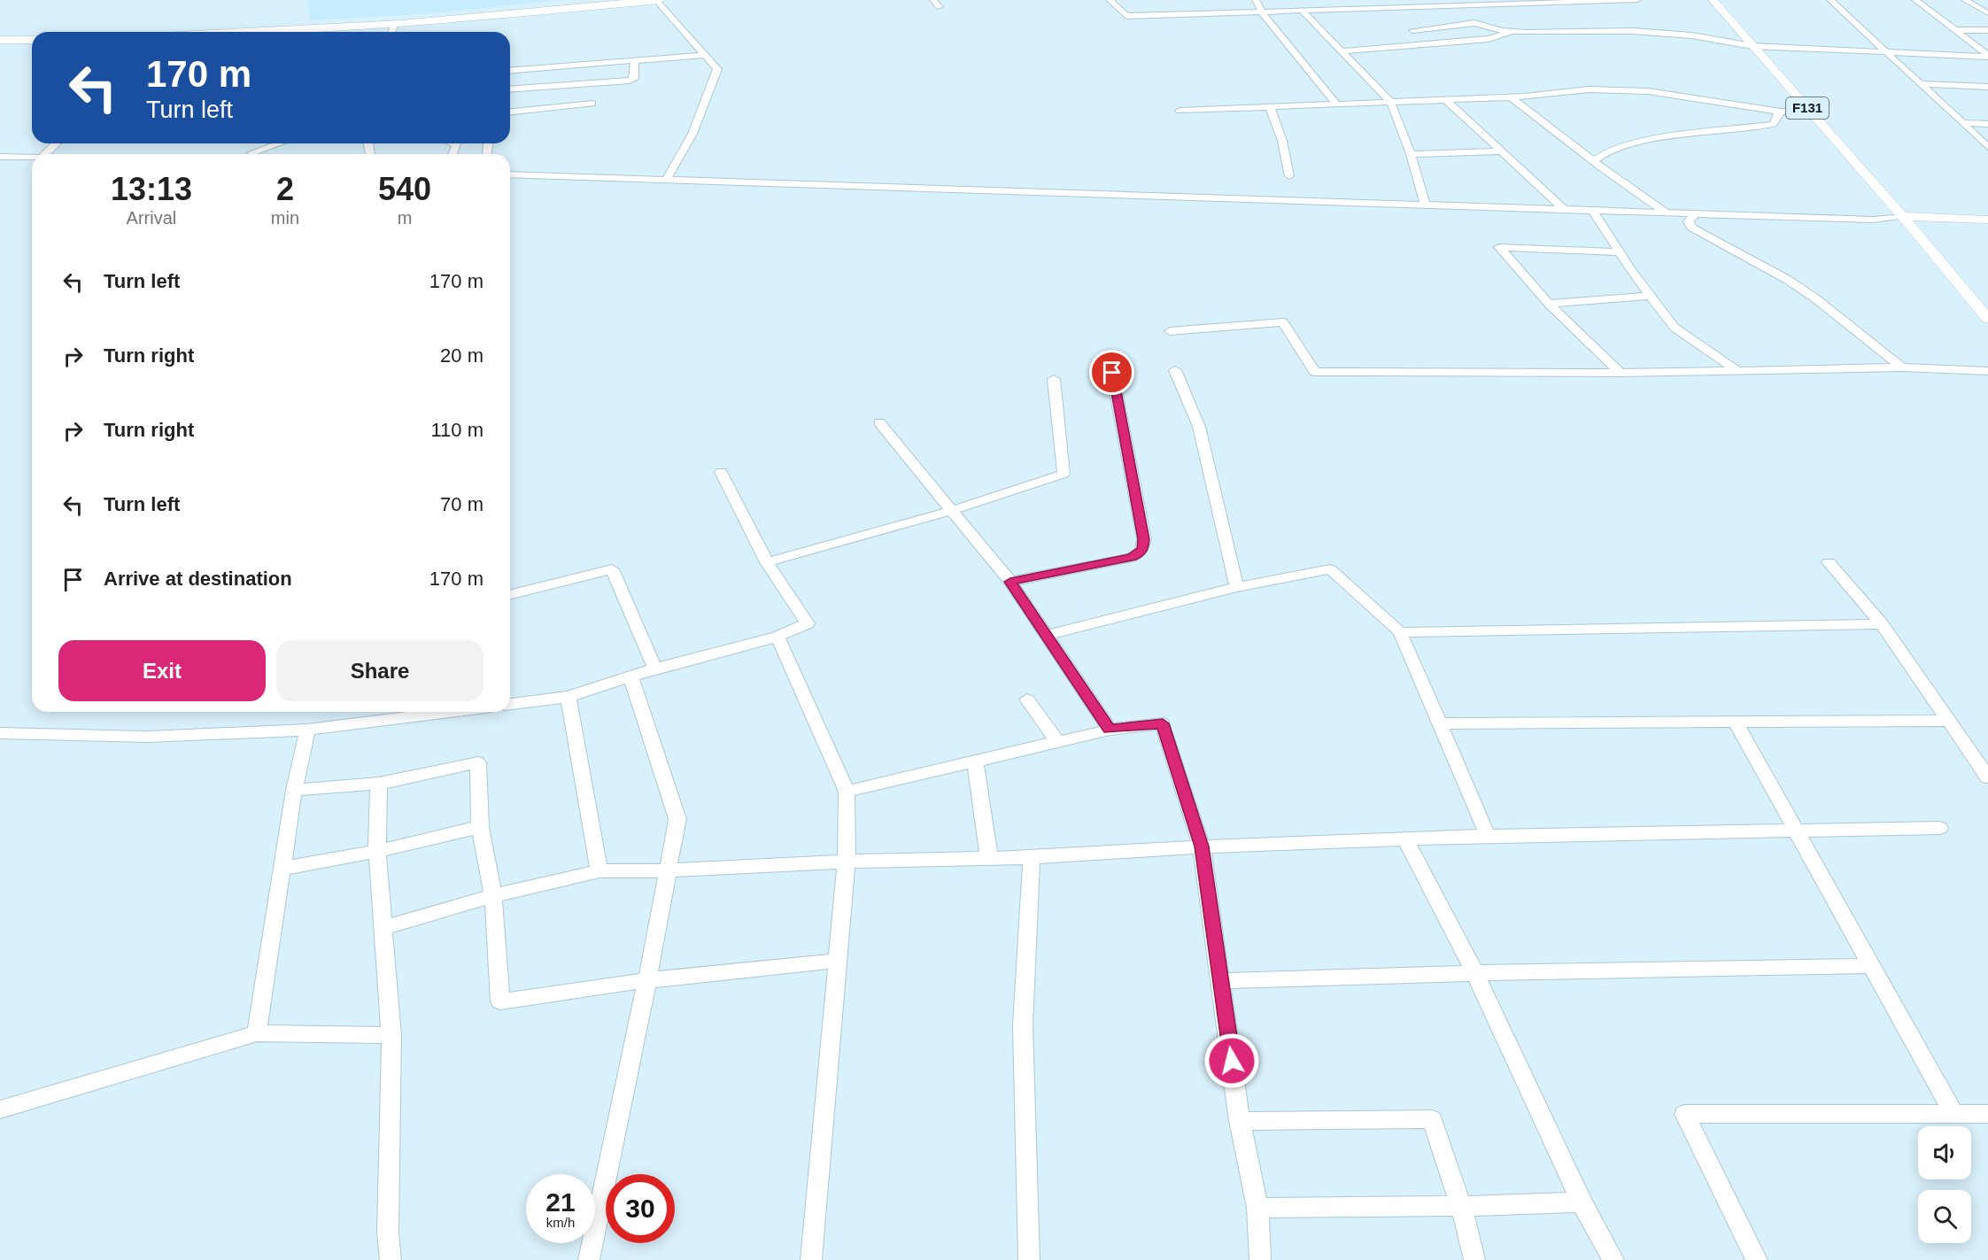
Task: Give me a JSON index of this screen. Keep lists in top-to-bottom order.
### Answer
{
  "streets": {
    "main road": ["F131"]
  },
  "page": {
    "turn": ["170 m", "Turn left"],
    "eta": [
      "13:13",
      "Arrival",
      "2",
      "min",
      "540",
      "m"
    ],
    "list": [
      {
        "name": "Turn left",
        "value": "170 m"
      },
      {
        "name": "Turn right",
        "value": "20 m"
      },
      {
        "name": "Turn right",
        "value": "110 m"
      },
      {
        "name": "Turn left",
        "value": "70 m"
      },
      {
        "name": "Arrive at destination",
        "value": "170 m"
      }
    ],
    "buttons": ["Exit", "Share"],
    "speed": "21 km/h",
    "limit": "30"
  }
}
